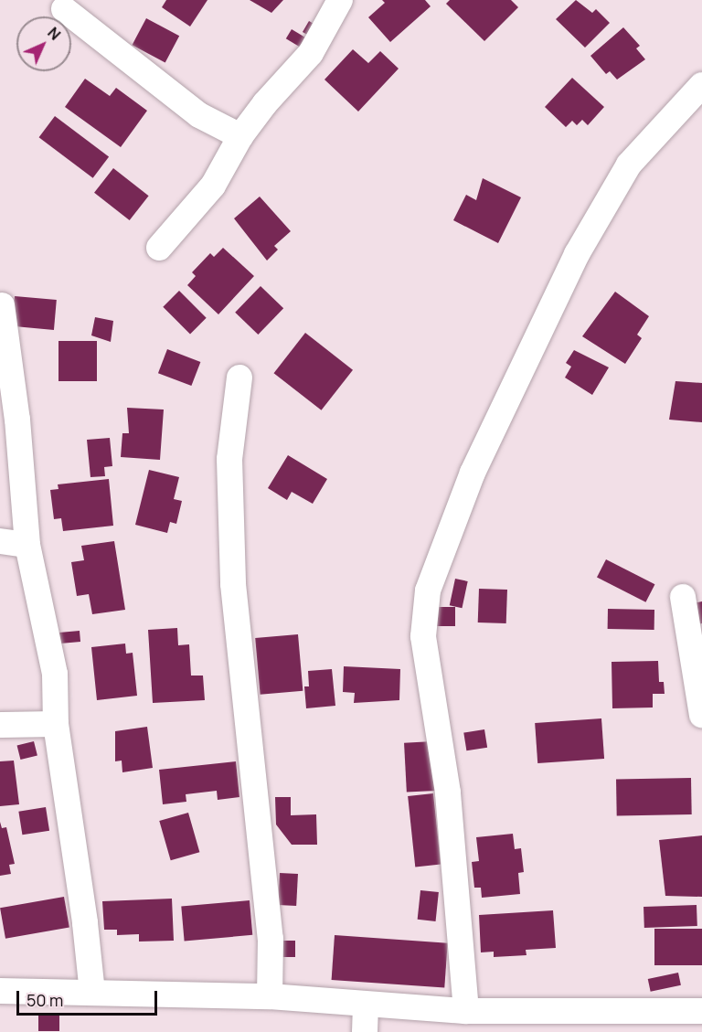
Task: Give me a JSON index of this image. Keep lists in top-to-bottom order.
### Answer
{
  "scale_bar": "50 m",
  "north": "top right"
}
